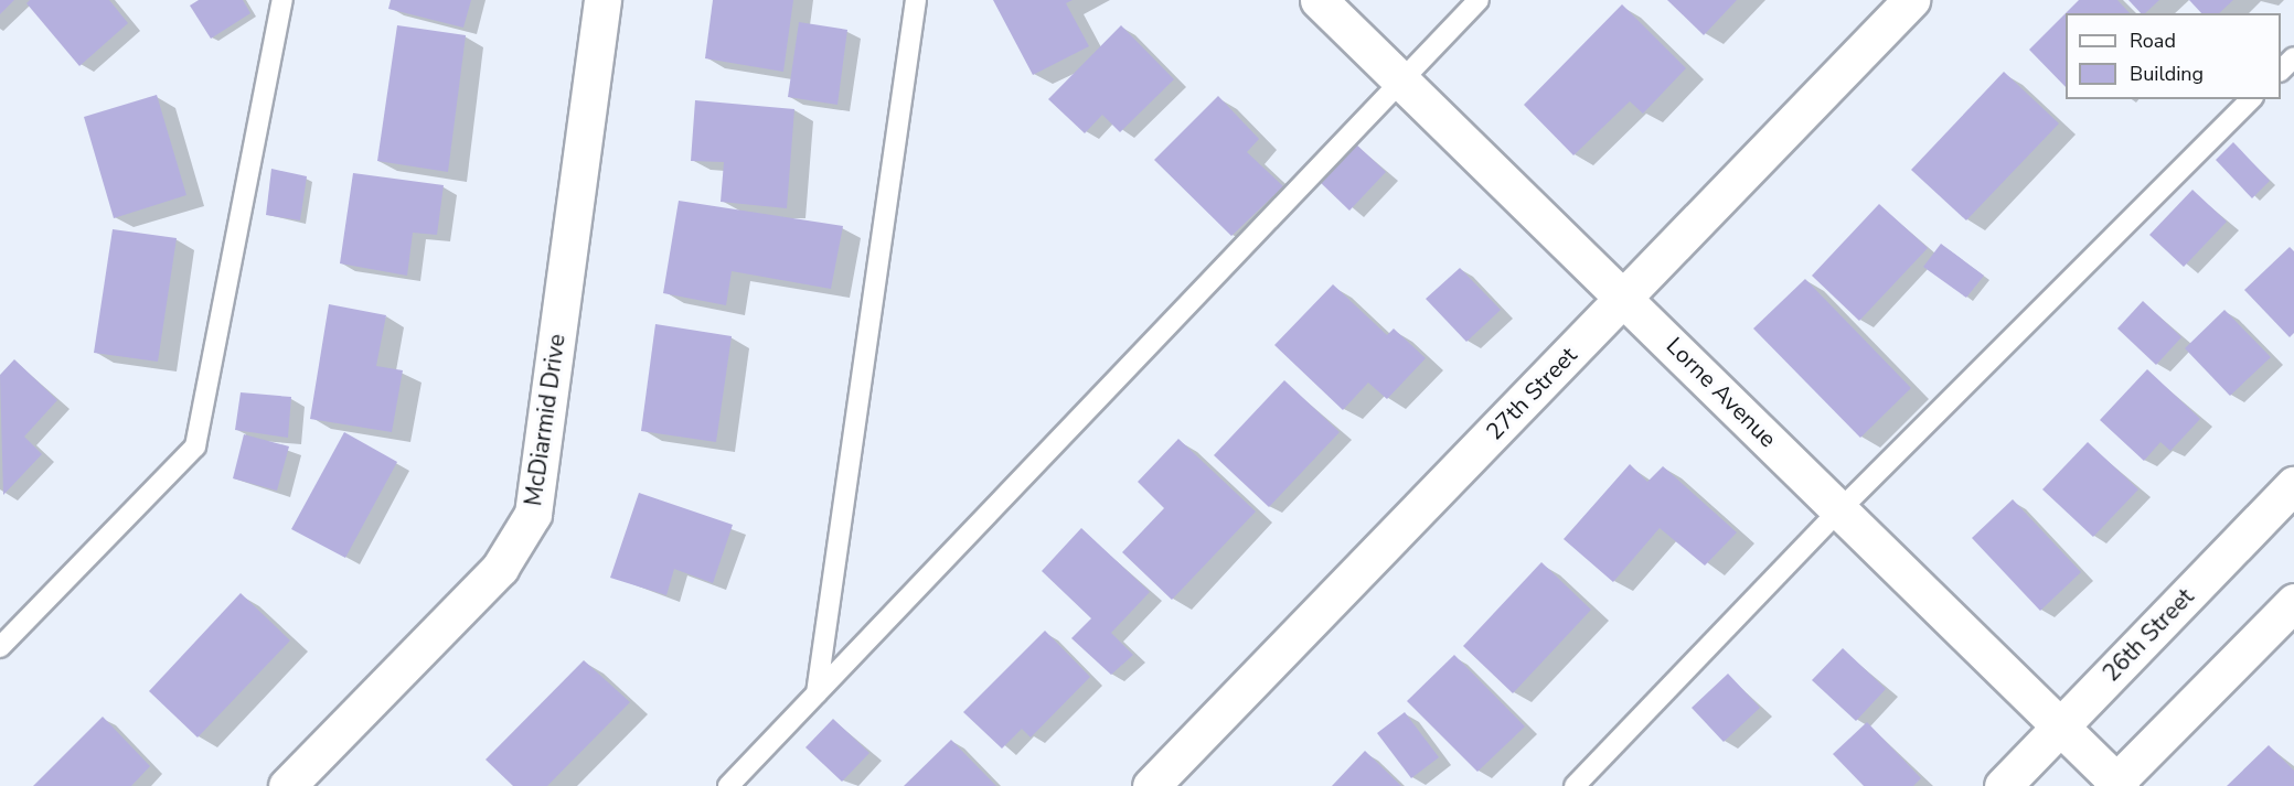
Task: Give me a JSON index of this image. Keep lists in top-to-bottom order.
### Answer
{
  "streets": {
    "street": [
      "Lorne Avenue",
      "27th Street",
      "McDiarmid Drive",
      "26th Street"
    ]
  },
  "crossings": [
    ["Lorne Avenue", "27th Street"],
    ["Lorne Avenue", "26th Street"]
  ],
  "legend": ["Road", "Building"]
}
